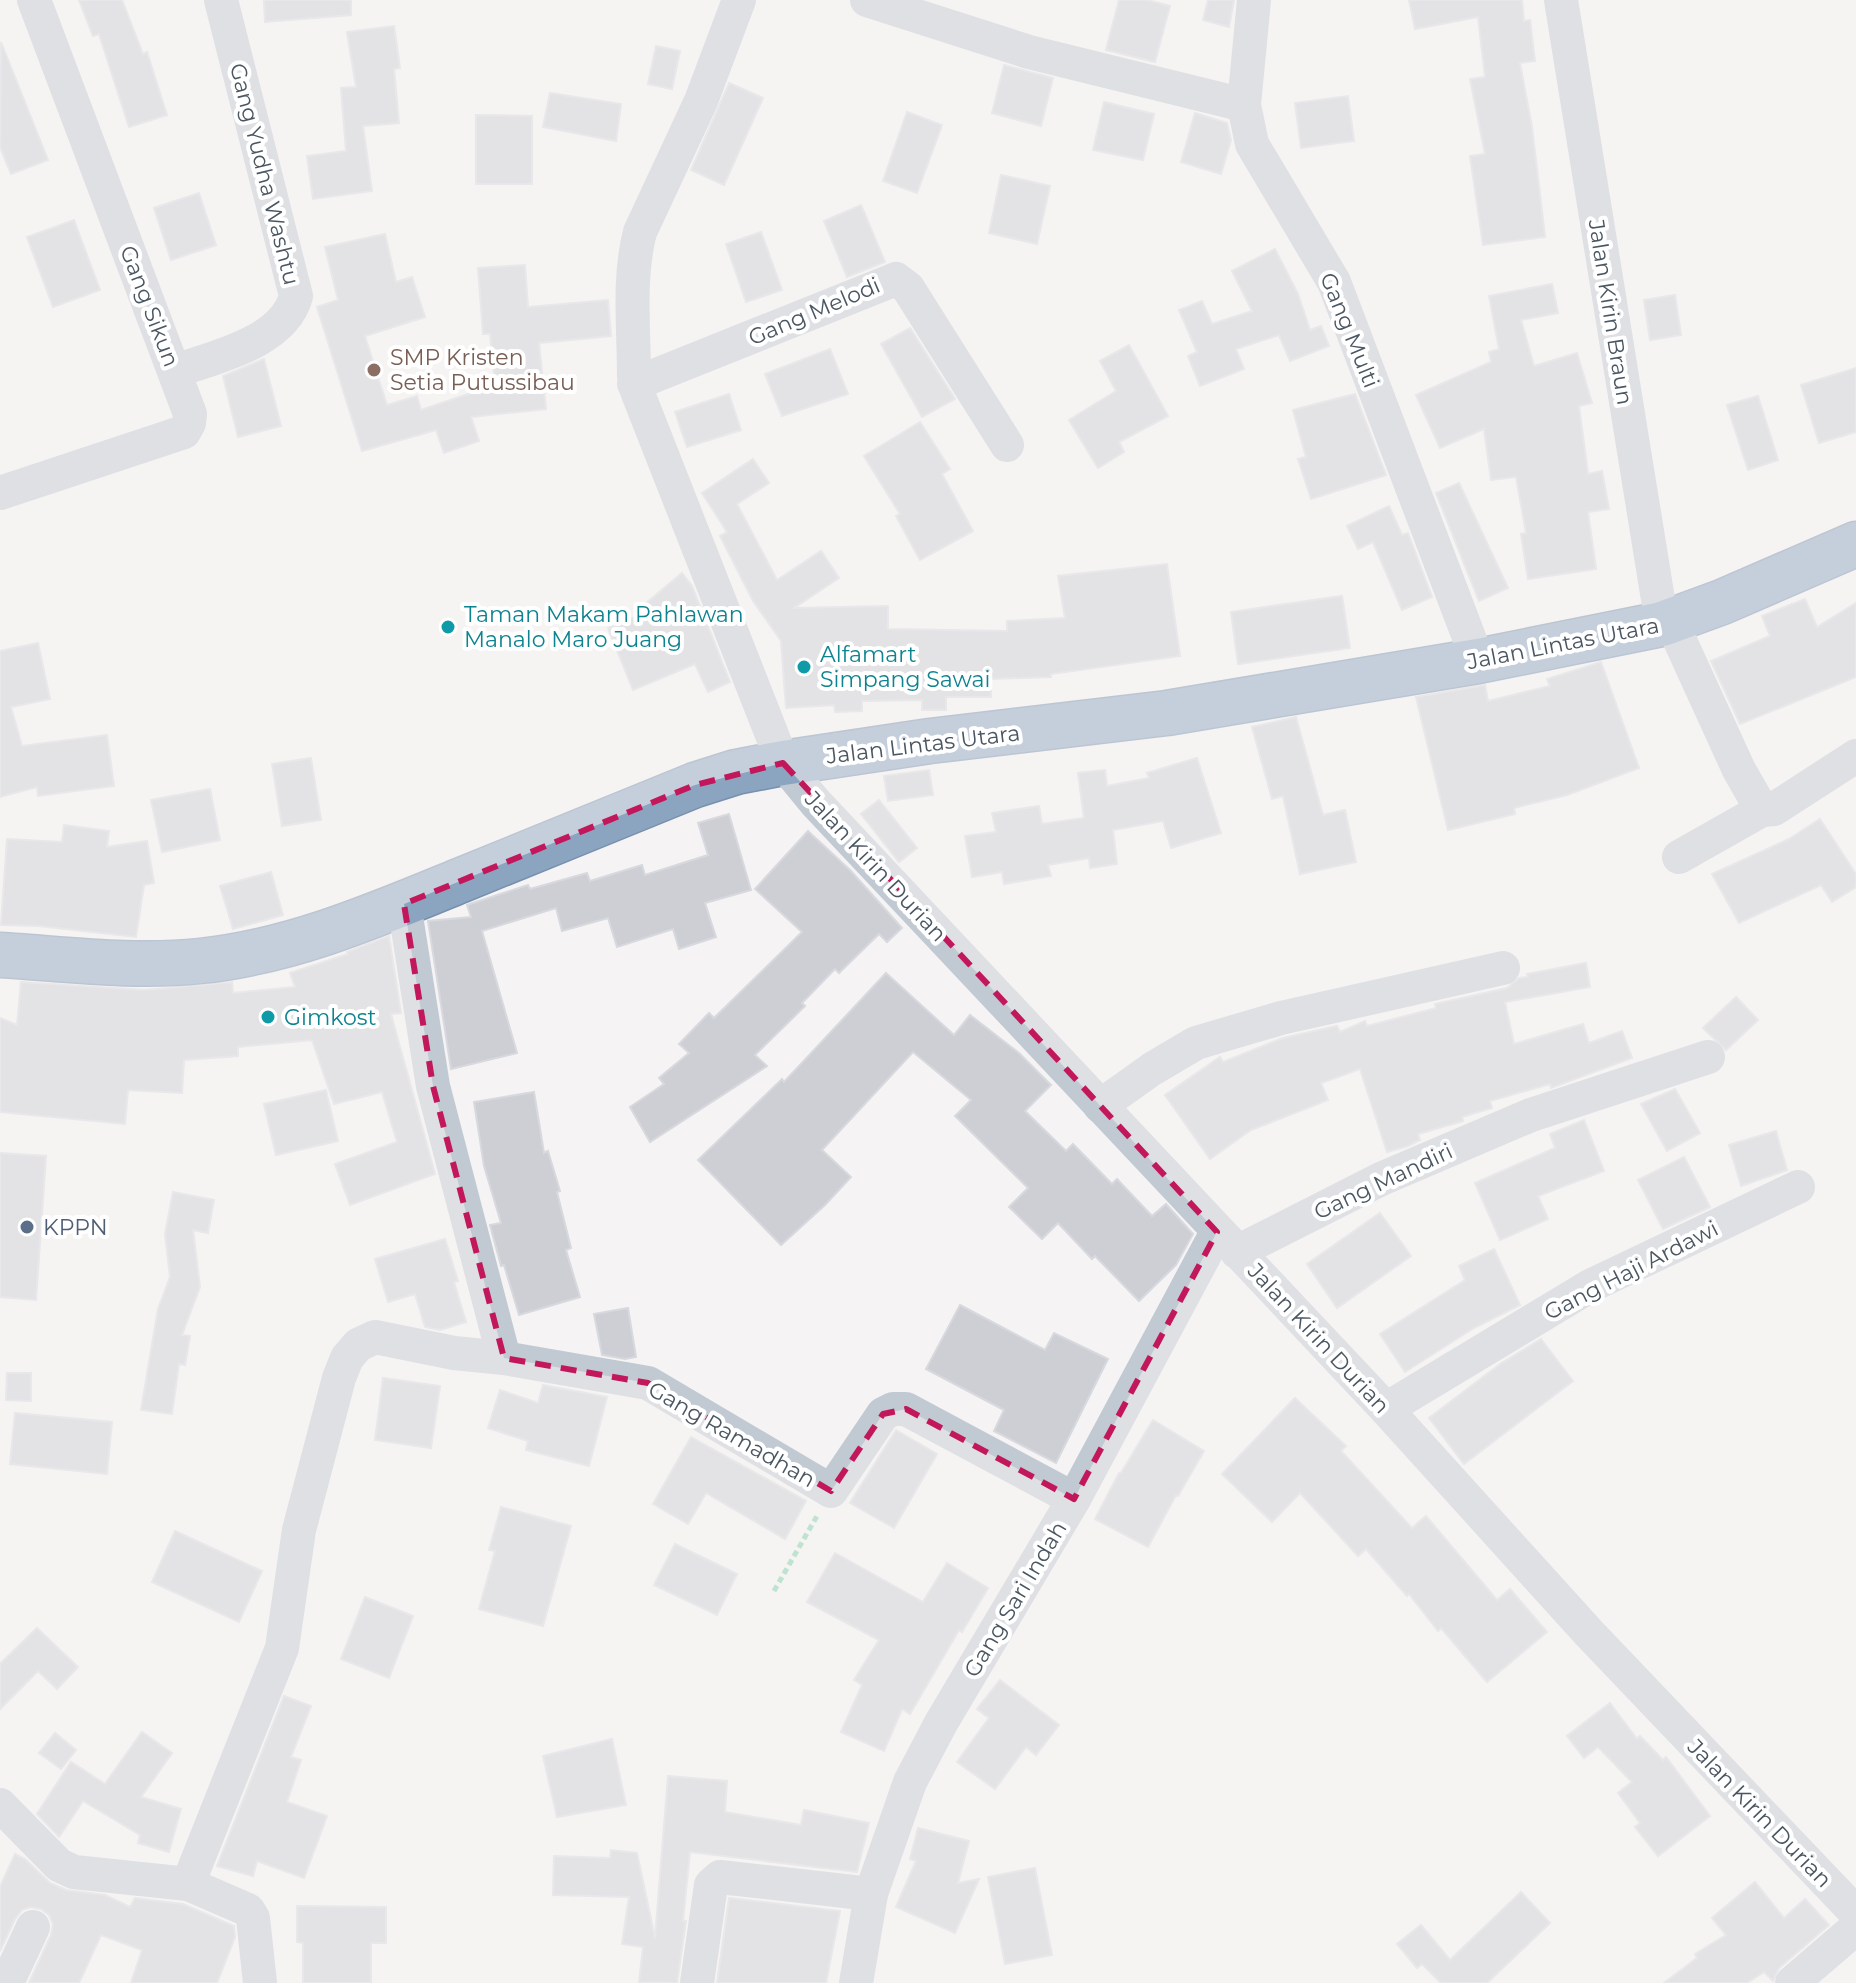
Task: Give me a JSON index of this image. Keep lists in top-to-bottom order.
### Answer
{
  "streets": {
    "highway": ["Jalan Lintas Utara"],
    "street": [
      "Gang Yudha Washtu",
      "Gang Sikun",
      "Gang Melodi",
      "Jalan Kirin Braun",
      "Gang Multi",
      "Jalan Kirin Durian",
      "Gang Mandiri",
      "Gang Haji Ardawi",
      "Gang Ramadhan",
      "Gang Sari Indah"
    ]
  },
  "crossings": [
    ["Gang Yudha Washtu", "Gang Sikun"],
    ["Jalan Kirin Braun", "Jalan Lintas Utara"],
    ["Gang Multi", "Jalan Lintas Utara"],
    ["Jalan Lintas Utara", "Jalan Kirin Durian"],
    ["Jalan Kirin Durian", "Gang Mandiri"],
    ["Jalan Kirin Durian", "Gang Haji Ardawi"],
    ["Jalan Kirin Durian", "Gang Sari Indah"],
    ["Gang Mandiri", "Gang Sari Indah"],
    ["Gang Ramadhan", "Gang Sari Indah"]
  ],
  "places": [
    "SMP Kristen Setia Putussibau",
    "Taman Makam Pahlawan Manalo Maro Juang",
    "Alfamart Simpang Sawai",
    "Gimkost",
    "KPPN"
  ]
}
